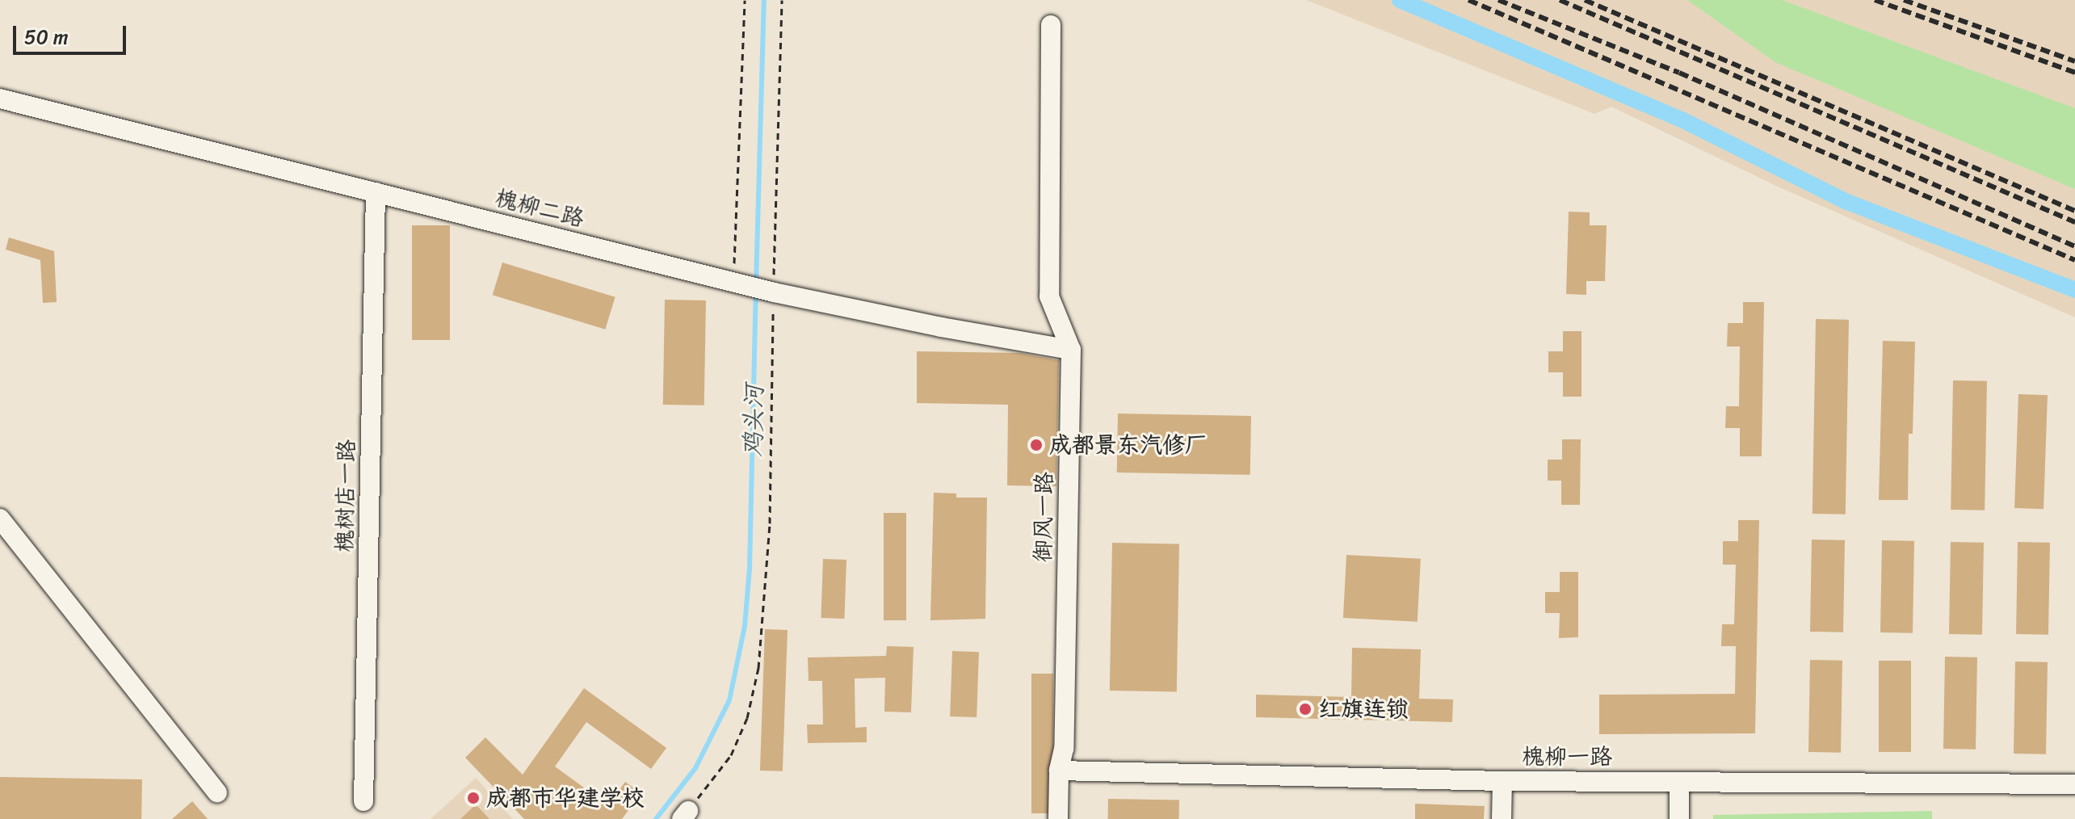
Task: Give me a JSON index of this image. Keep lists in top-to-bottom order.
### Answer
{
  "streets": {
    "street": [
      "槐柳二路",
      "槐树店一路",
      "御风一路",
      "槐柳一路"
    ]
  },
  "crossings": [
    ["槐柳二路", "槐树店一路"],
    ["槐柳二路", "御风一路"],
    ["御风一路", "槐柳一路"]
  ],
  "water": ["鸡头河"],
  "places": ["成都景东汽修厂", "红旗连锁", "成都市华建学校"],
  "scale_bar": "50 m"
}
